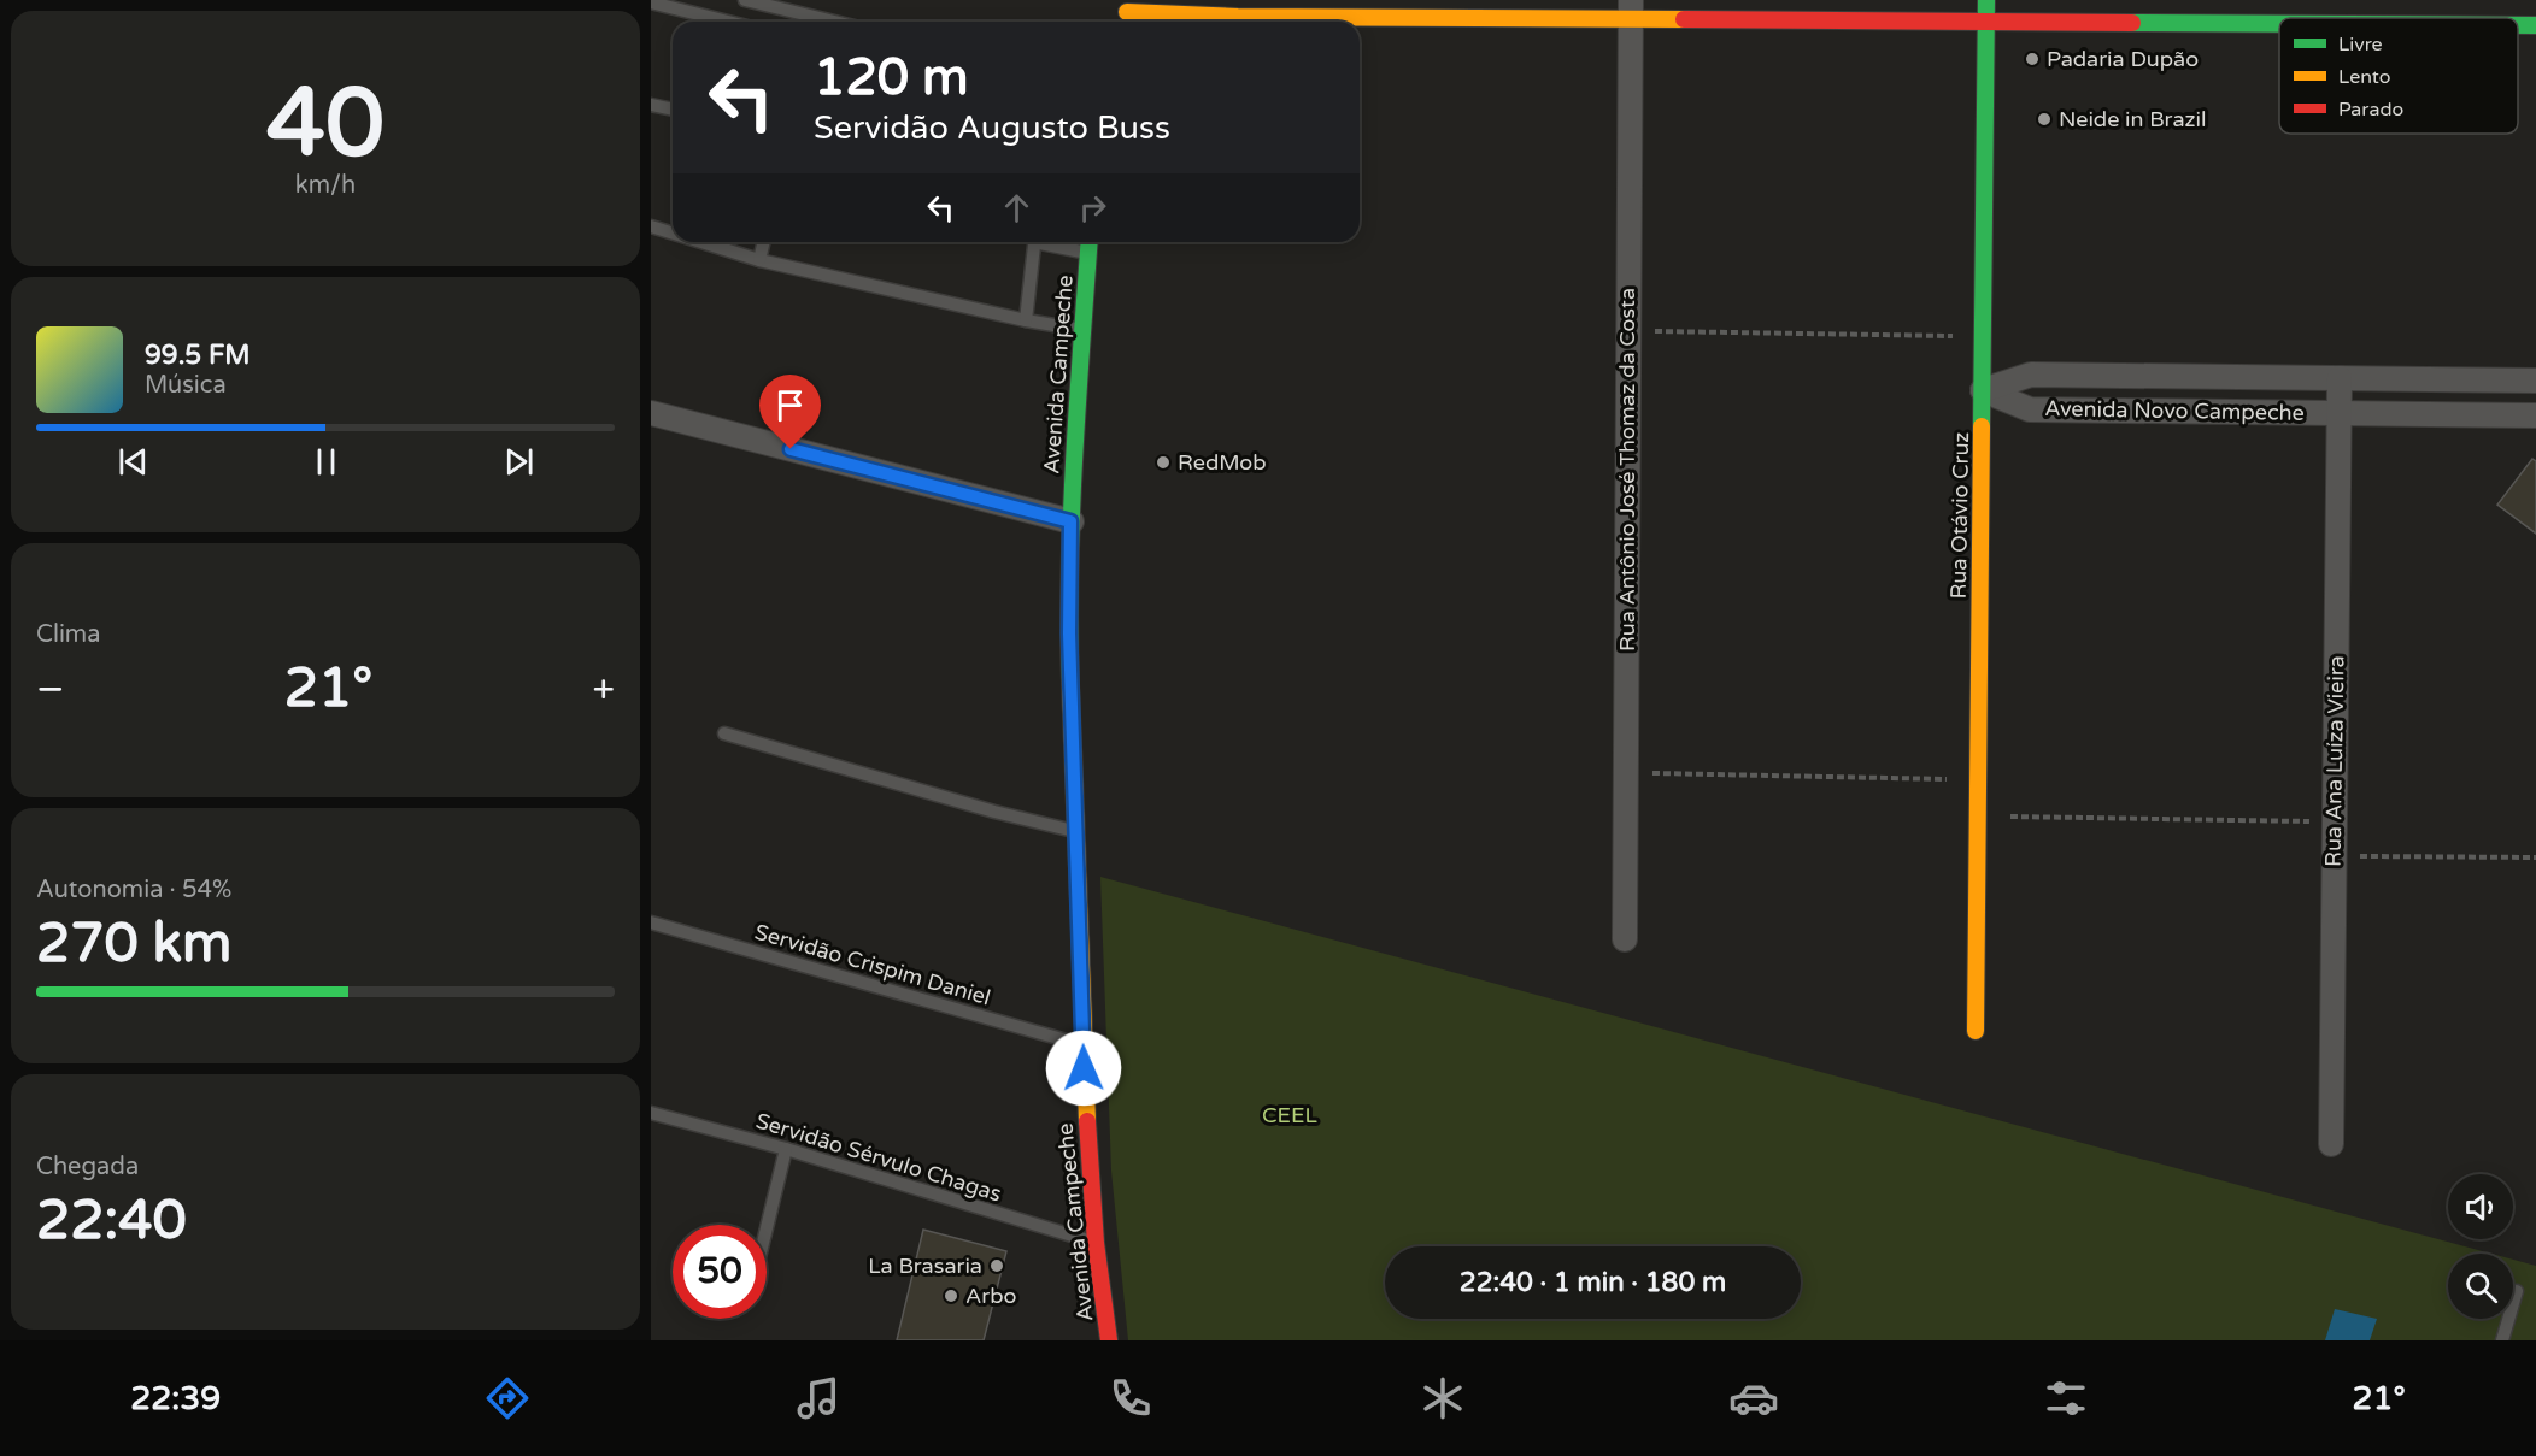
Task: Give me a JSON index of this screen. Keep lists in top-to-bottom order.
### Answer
{
  "streets": {
    "street": [
      "Avenida Campeche",
      "Avenida Novo Campeche",
      "Rua Antônio José Thomaz da Costa",
      "Rua Otávio Cruz",
      "Rua Ana Luíza Vieira"
    ],
    "lane": ["Servidão Crispim Daniel", "Servidão Sérvulo Chagas"]
  },
  "crossings": [
    ["Avenida Campeche", "Servidão Crispim Daniel"],
    ["Avenida Campeche", "Servidão Sérvulo Chagas"],
    ["Avenida Novo Campeche", "Rua Otávio Cruz"],
    ["Avenida Novo Campeche", "Rua Ana Luíza Vieira"]
  ],
  "parks": ["CEEL"],
  "places": [
    "Padaria Dupão",
    "Neide in Brazil",
    "RedMob",
    "La Brasaria",
    "Arbo"
  ],
  "legend": ["Livre", "Lento", "Parado"],
  "page": {
    "tile": [
      ["40", "km/h"],
      "Clima",
      ["Autonomia · 54%", "270 km"],
      ["Chegada", "22:40"]
    ],
    "turn": ["120 m", "Servidão Augusto Buss"],
    "song": ["99.5 FM", "Música"],
    "heat": ["−", "21°", "+"],
    "limit": "50",
    "trip": "22:40 · 1 min · 180 m",
    "tabs": ["22:39", "21°"]
  }
}
